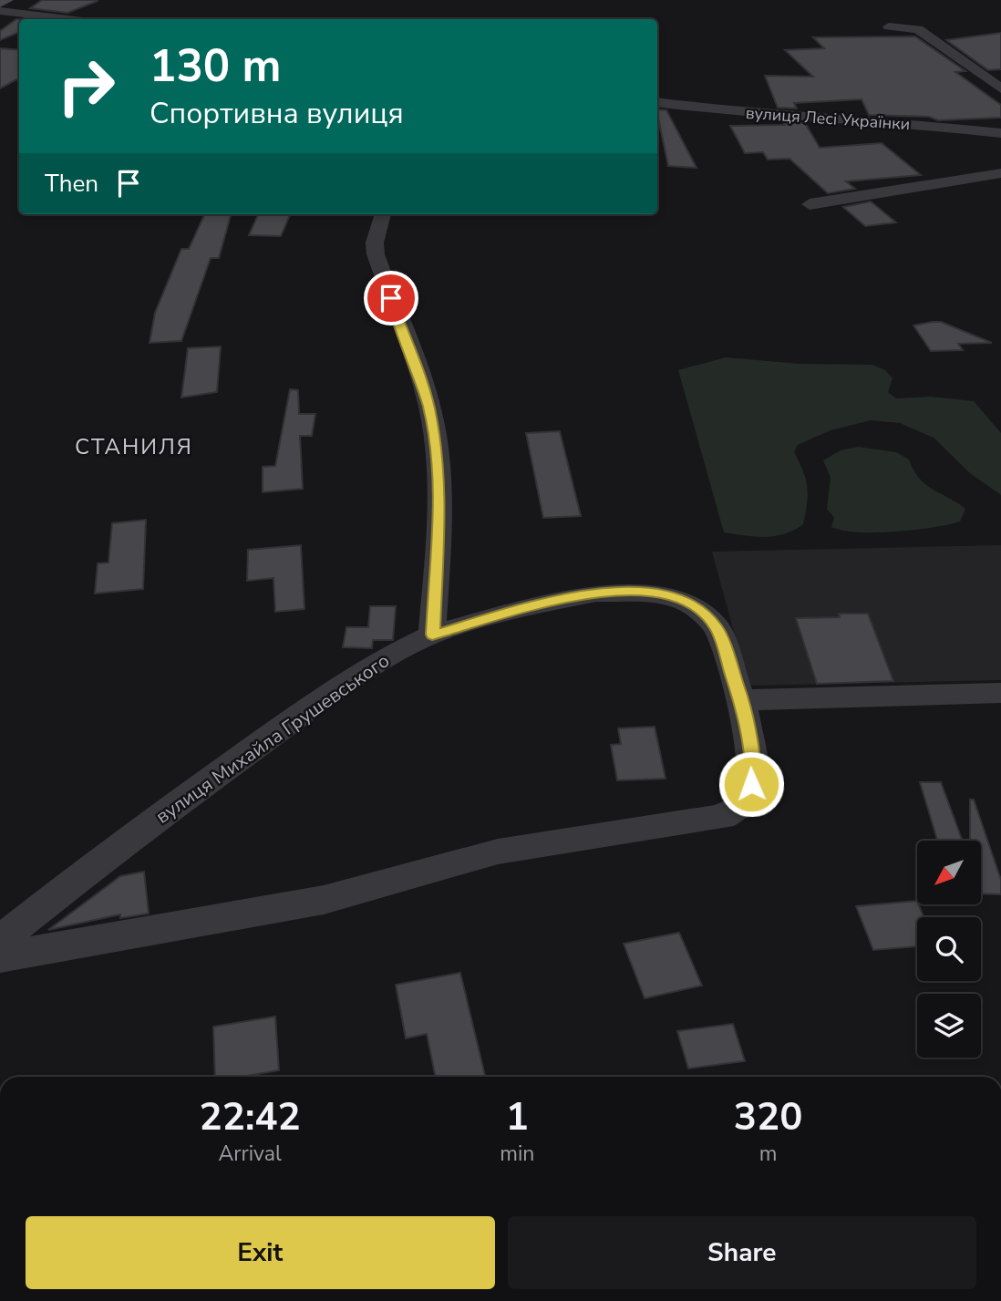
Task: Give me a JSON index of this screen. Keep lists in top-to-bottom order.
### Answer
{
  "streets": {
    "street": ["вулиця Лесі Українки", "вулиця Михайла Грушевського"]
  },
  "districts": ["СТАНИЛЯ"],
  "north": "bottom left",
  "page": {
    "turn": ["130 m", "Спортивна вулиця"],
    "then": "Then",
    "eta": [
      "22:42",
      "Arrival",
      "1",
      "min",
      "320",
      "m"
    ],
    "buttons": ["Exit", "Share"]
  }
}
